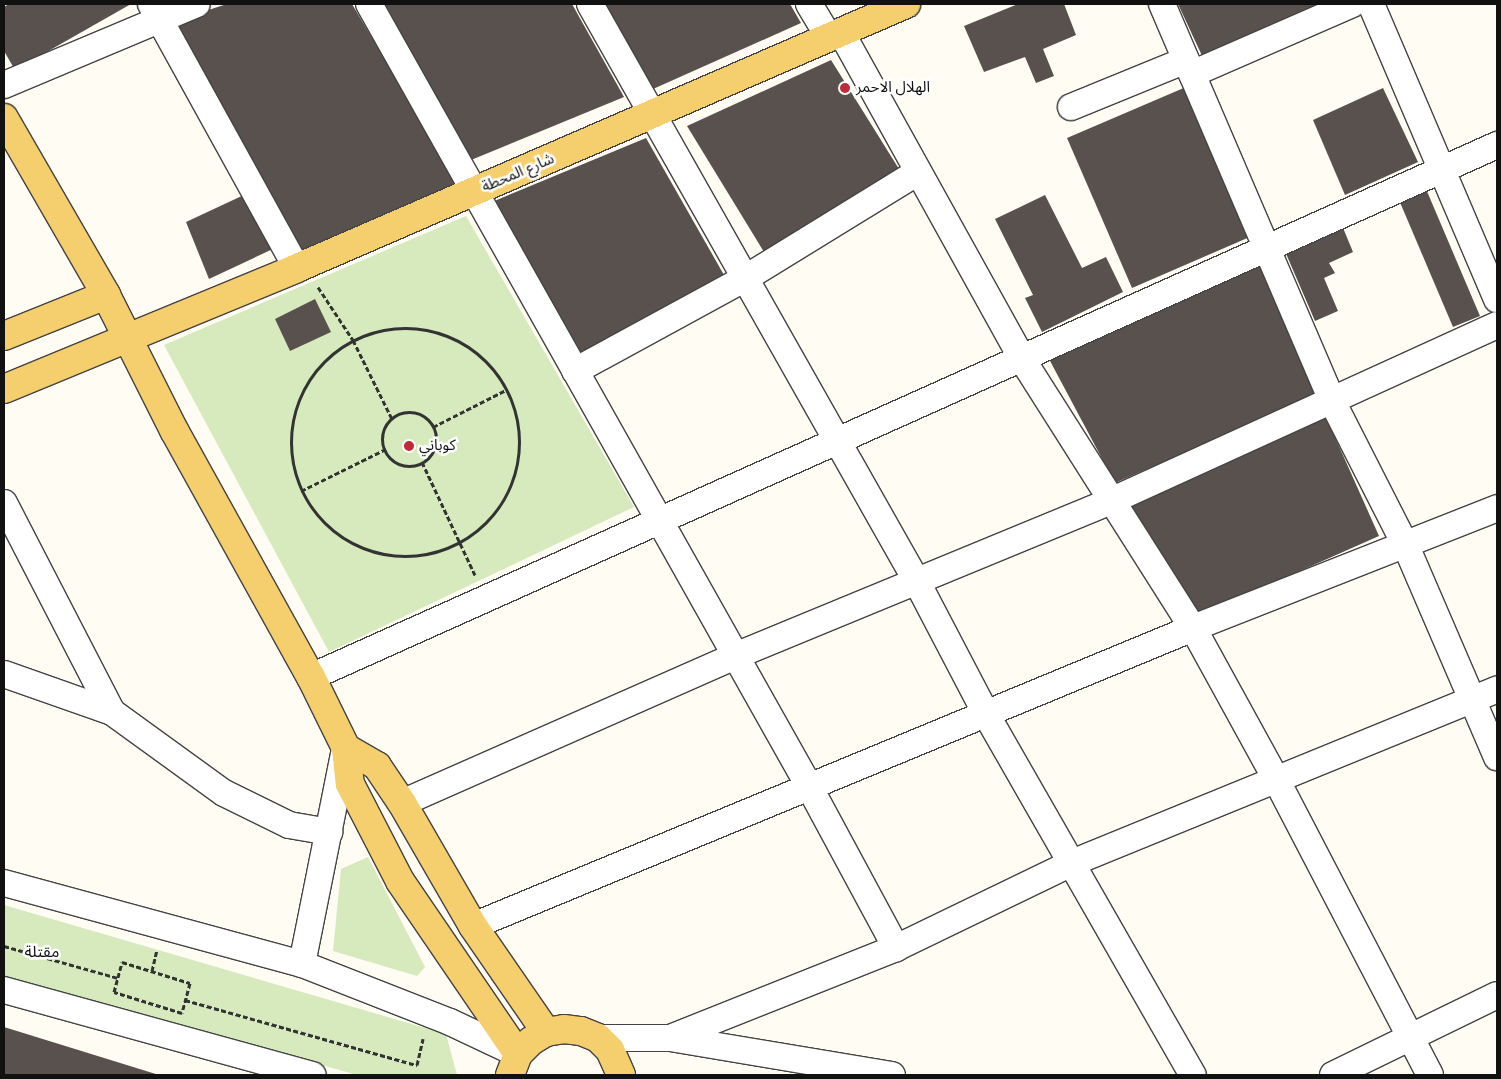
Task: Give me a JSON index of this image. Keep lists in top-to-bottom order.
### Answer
{
  "streets": {
    "main road": ["شارع المحطة"]
  },
  "districts": ["مقتلة"],
  "places": ["الهلال الاحمر", "كوباني"]
}
